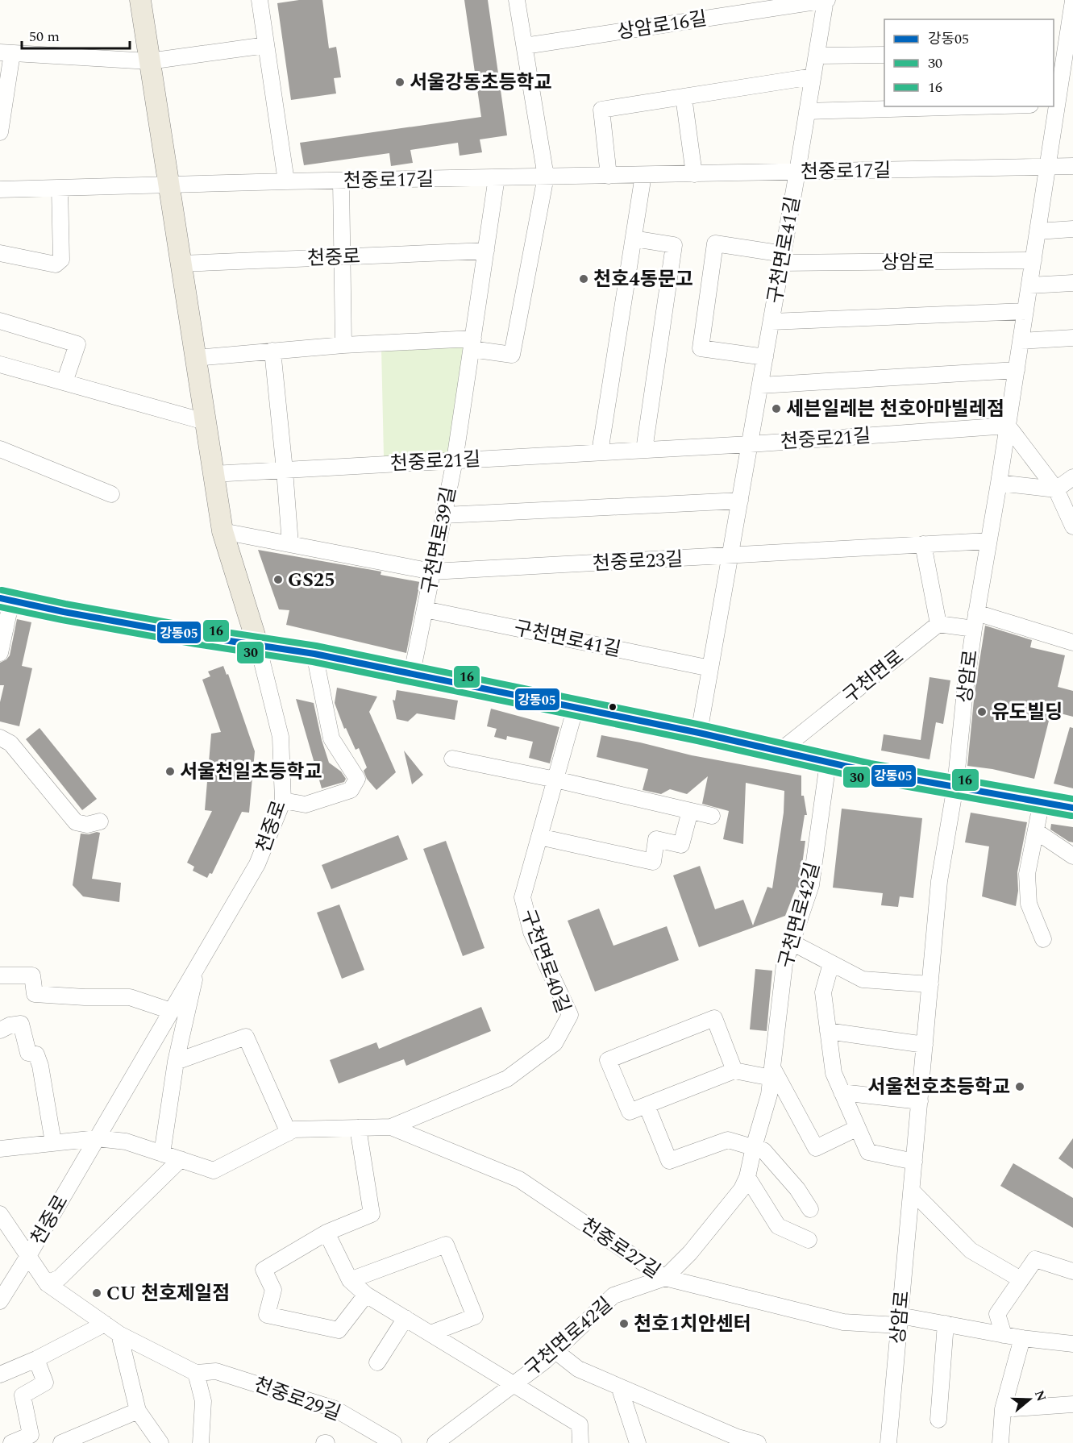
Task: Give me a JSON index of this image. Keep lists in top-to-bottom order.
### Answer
{
  "streets": {
    "main road": ["천중로"],
    "street": [
      "상암로16길",
      "천중로17길",
      "구천면로41길",
      "상암로",
      "천중로21길",
      "구천면로39길",
      "천중로23길",
      "구천면로",
      "구천면로42길",
      "구천면로40길",
      "천중로27길",
      "천중로29길"
    ]
  },
  "crossings": [
    ["상암로16길", "구천면로41길"],
    ["천중로17길", "구천면로41길"],
    ["천중로17길", "천중로"],
    ["천중로17길", "상암로"],
    ["천중로17길", "구천면로39길"],
    ["구천면로41길", "상암로"],
    ["구천면로41길", "천중로21길"],
    ["구천면로41길", "구천면로39길"],
    ["구천면로41길", "천중로23길"],
    ["천중로", "천중로21길"],
    ["천중로", "구천면로39길"],
    ["천중로", "천중로23길"],
    ["천중로", "천중로27길"],
    ["천중로", "천중로29길"],
    ["상암로", "천중로21길"],
    ["상암로", "천중로23길"],
    ["상암로", "천중로27길"],
    ["천중로21길", "구천면로39길"],
    ["구천면로39길", "천중로23길"],
    ["구천면로42길", "천중로27길"],
    ["구천면로40길", "천중로27길"]
  ],
  "places": [
    "서울강동초등학교",
    "천호4동문고",
    "세븐일레븐 천호아마빌레점",
    "GS25",
    "유도빌딩",
    "서울천일초등학교",
    "서울천호초등학교",
    "CU 천호제일점",
    "천호1치안센터"
  ],
  "lines": ["transit line 16", "transit line 강동05", "transit line 30"],
  "legend": ["강동05", "30", "16"],
  "scale_bar": "50 m",
  "north": "right"
}
